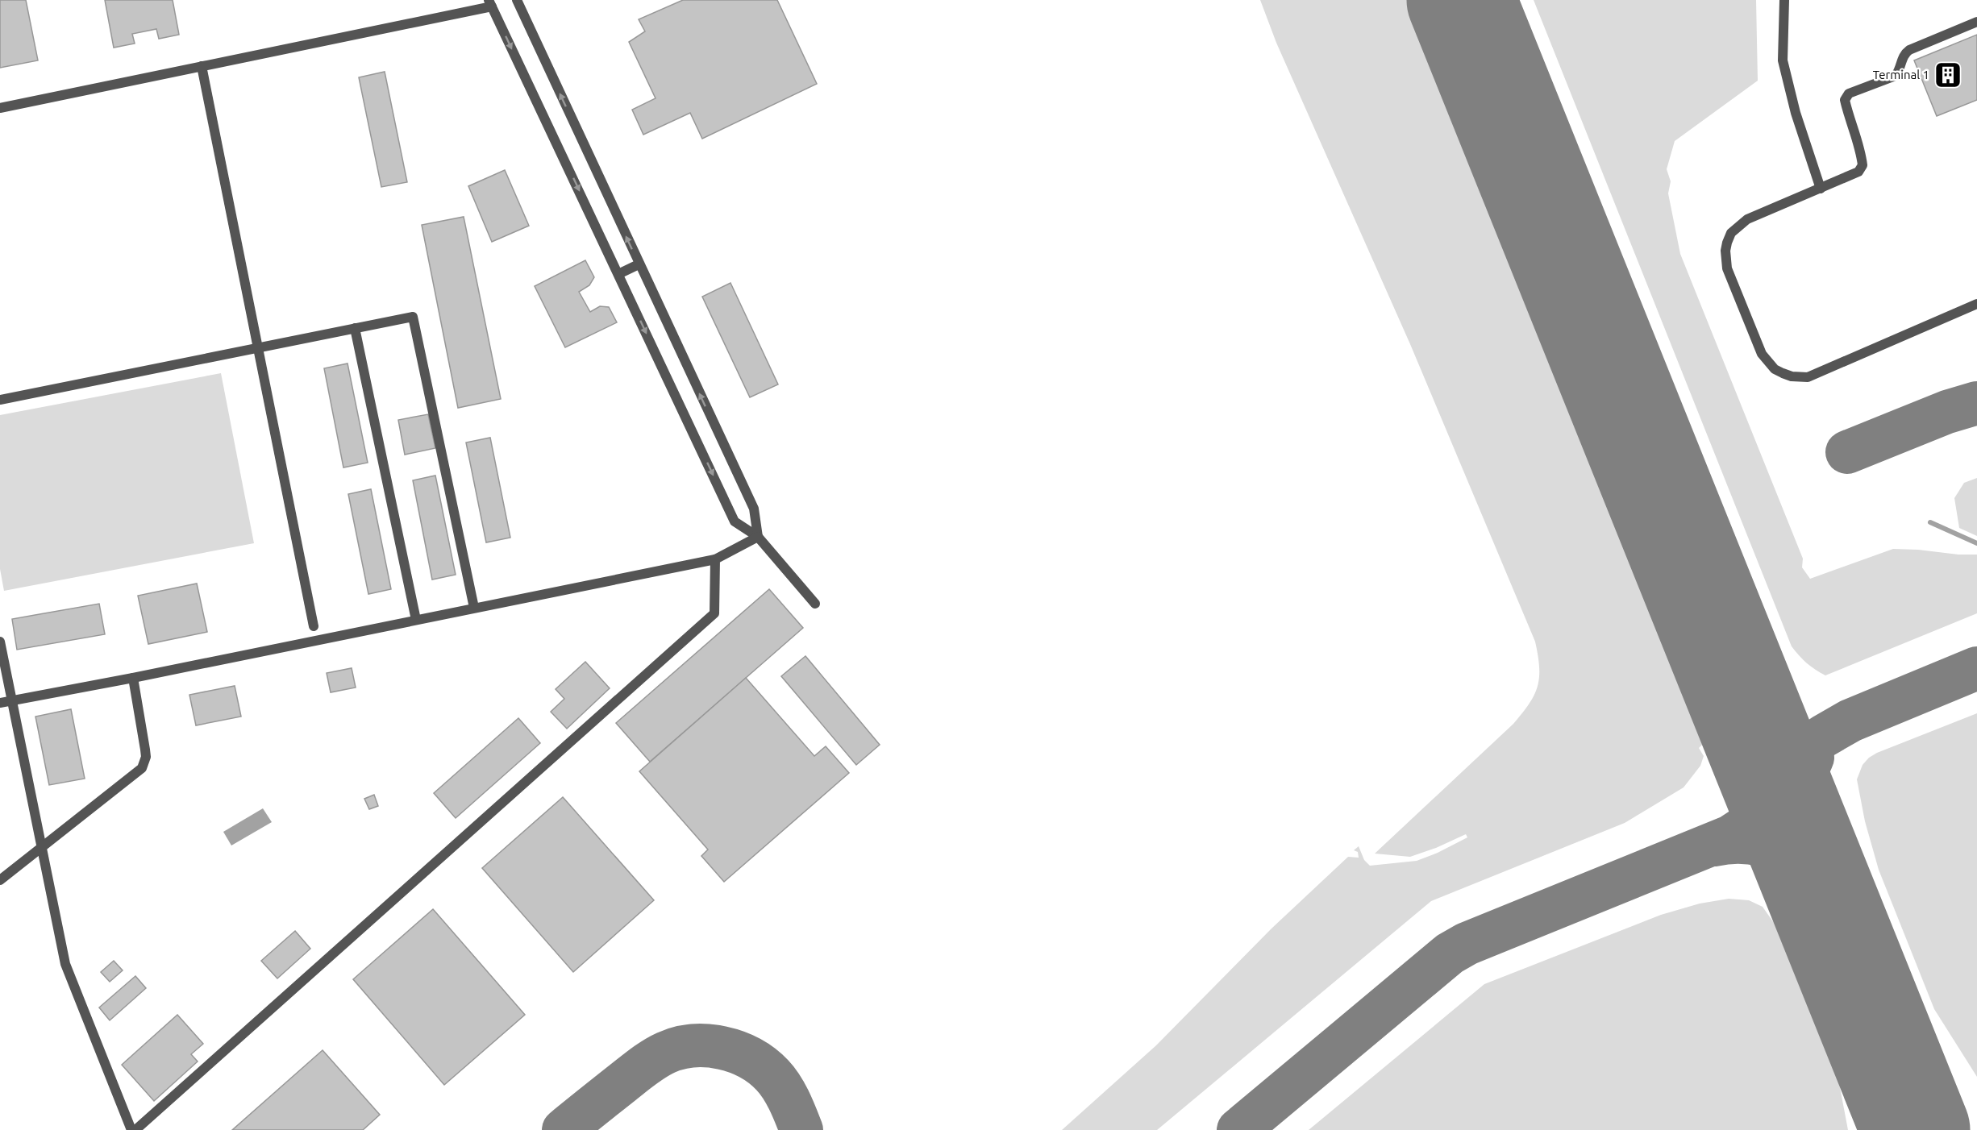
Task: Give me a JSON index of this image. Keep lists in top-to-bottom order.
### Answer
{
  "places": {
    "building": ["Terminal 1"]
  }
}
